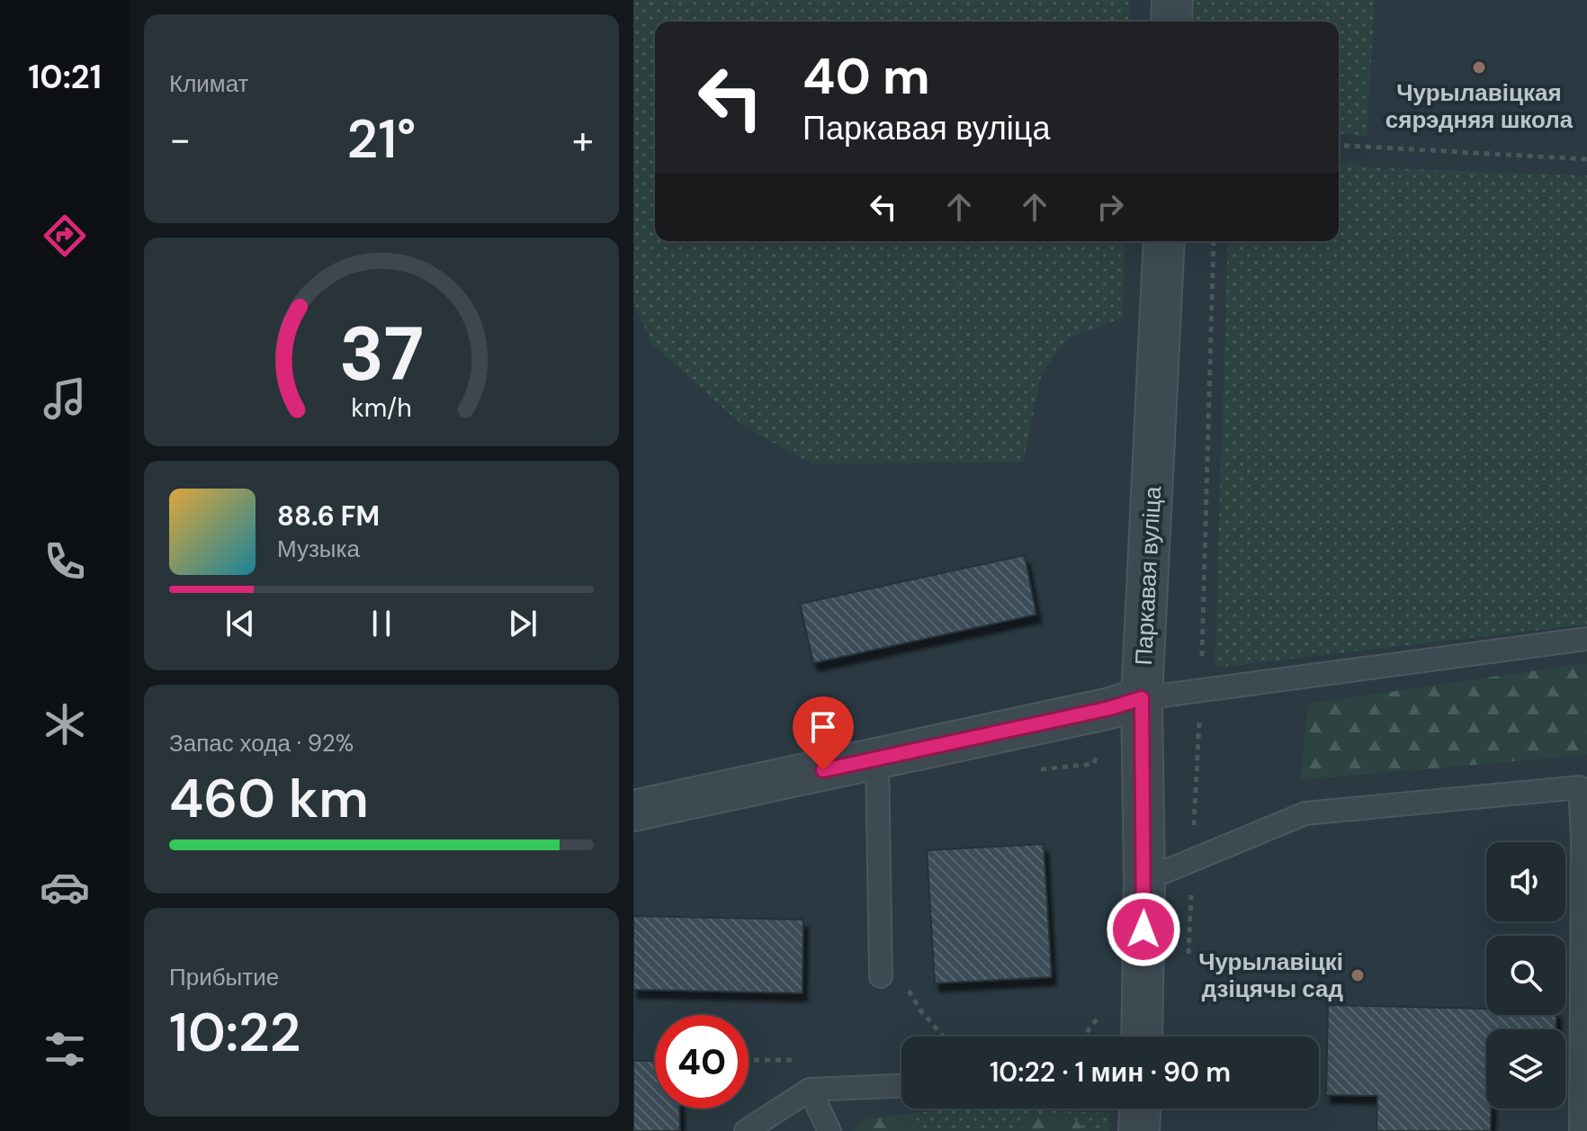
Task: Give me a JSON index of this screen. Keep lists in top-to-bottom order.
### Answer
{
  "streets": {
    "street": ["Паркавая вуліца"]
  },
  "places": ["Чурылавіцкая сярэдняя школа", "Чурылавіцкі дзіцячы сад"],
  "page": {
    "tabs": "10:21",
    "tile": [
      "Климат",
      ["Запас хода · 92%", "460 km"],
      ["Прибытие", "10:22"]
    ],
    "turn": ["40 m", "Паркавая вуліца"],
    "heat": ["−", "21°", "+"],
    "song": ["88.6 FM", "Музыка"],
    "limit": "40",
    "trip": "10:22 · 1 мин · 90 m",
    "gauge": ["37", "km/h"]
  }
}
